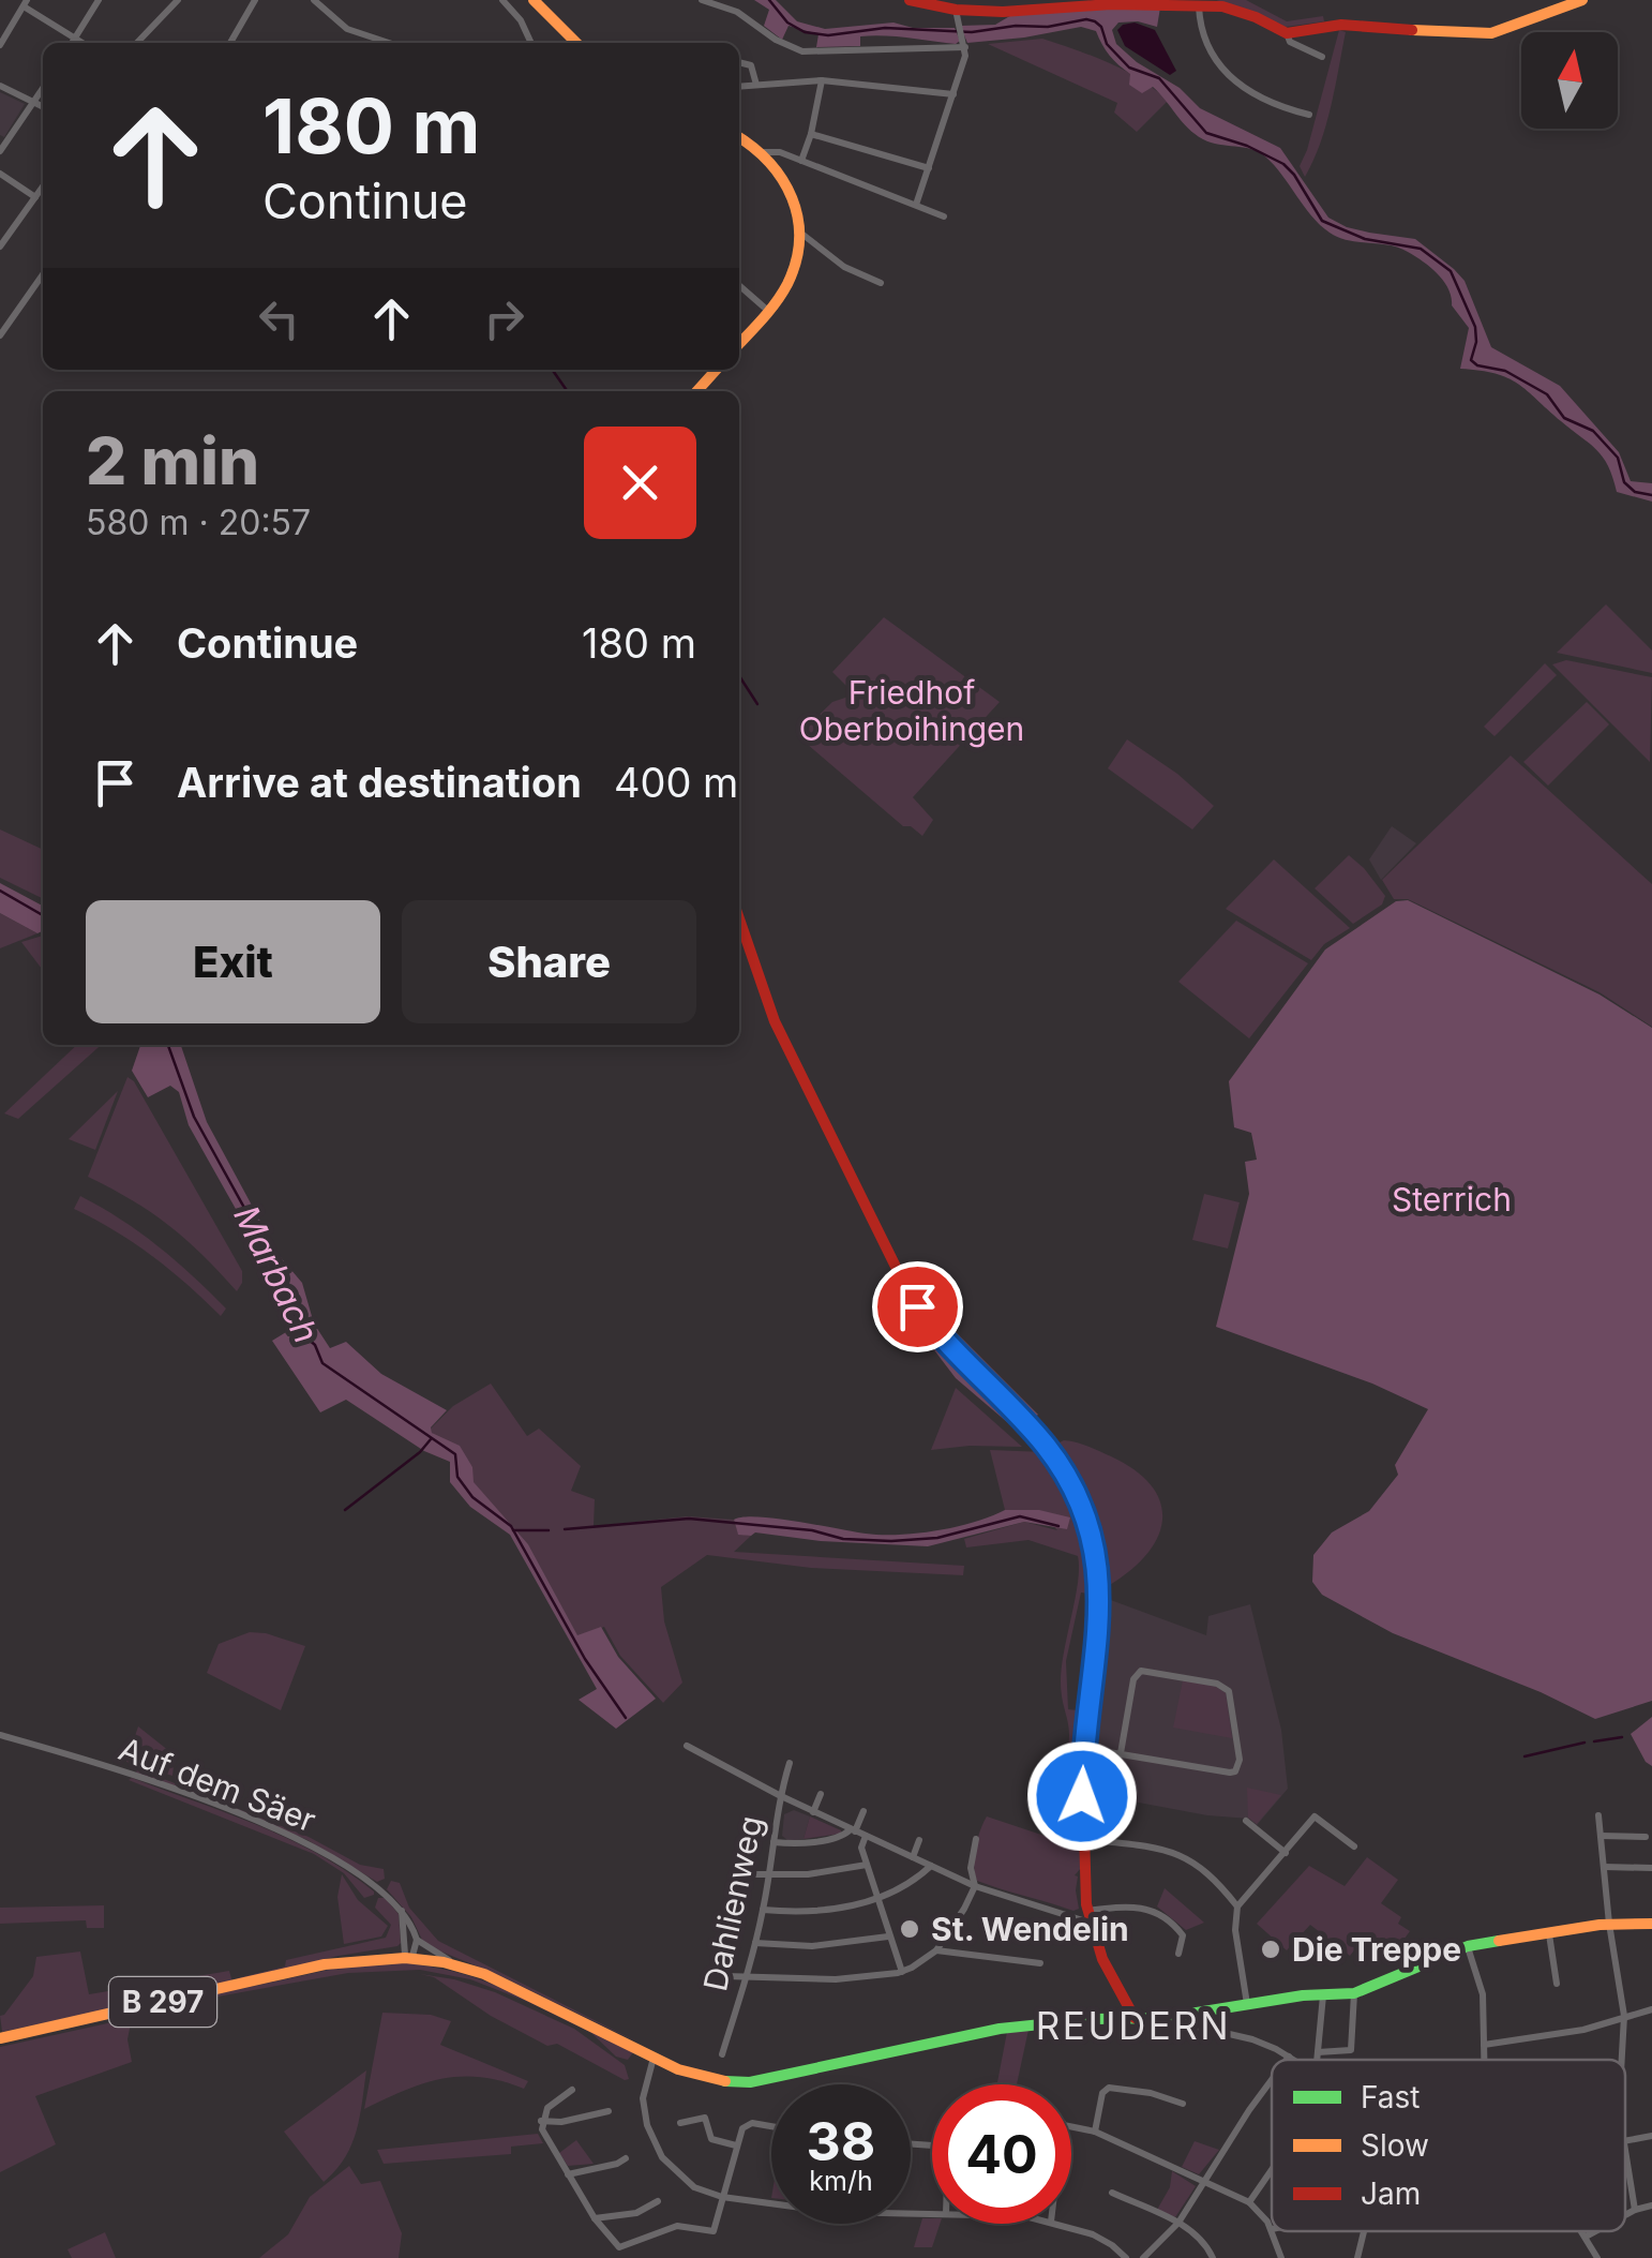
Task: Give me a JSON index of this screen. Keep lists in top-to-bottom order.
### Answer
{
  "streets": {
    "street": ["Auf dem Säer", "Dahlienweg", "B 297"]
  },
  "crossings": [
    ["Auf dem Säer", "B 297"]
  ],
  "districts": ["REUDERN"],
  "water": ["Marbach"],
  "parks": ["Friedhof Oberboihingen", "Sterrich"],
  "places": ["St. Wendelin", "Die Treppe"],
  "legend": ["Fast", "Slow", "Jam"],
  "north": "top",
  "page": {
    "turn": ["180 m", "Continue"],
    "heading": ["2 min", "580 m · 20:57"],
    "list": [
      {
        "name": "Continue",
        "value": "180 m"
      },
      {
        "name": "Arrive at destination",
        "value": "400 m"
      }
    ],
    "buttons": ["Exit", "Share"],
    "speed": "38 km/h",
    "limit": "40"
  }
}
